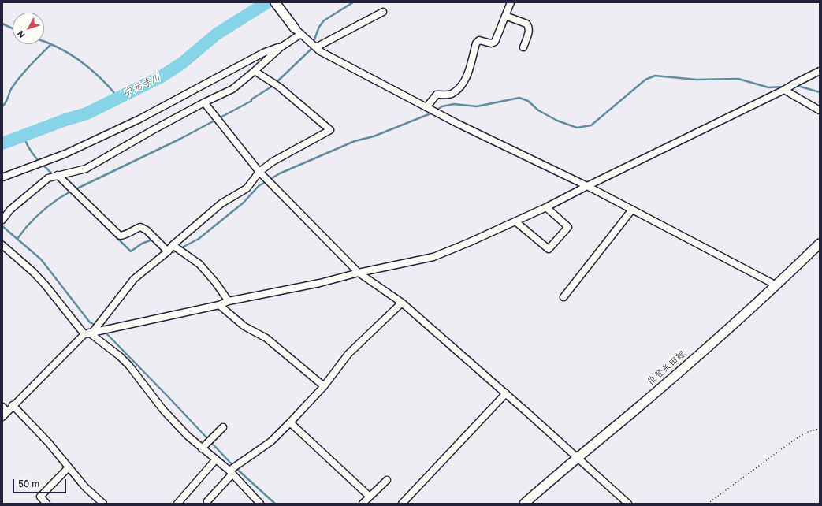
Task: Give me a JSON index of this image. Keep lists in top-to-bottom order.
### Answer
{
  "streets": {
    "main road": ["位登糸田線"]
  },
  "water": ["中元寺川"],
  "scale_bar": "50 m",
  "north": "bottom left"
}
